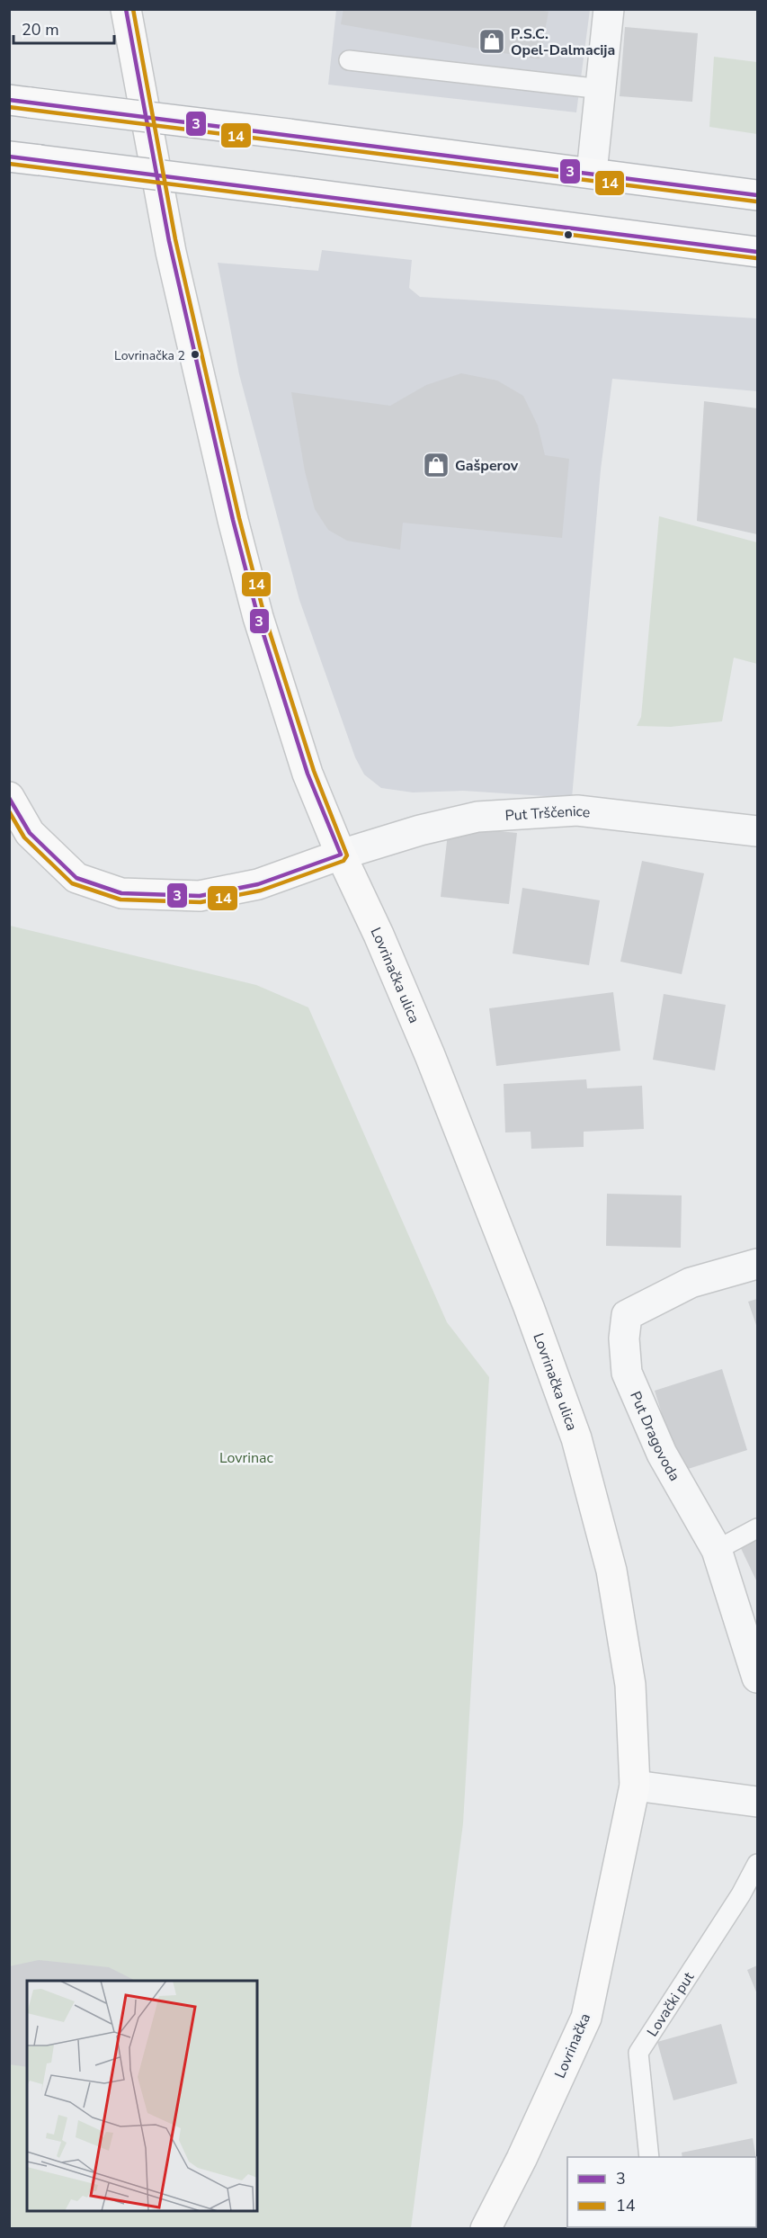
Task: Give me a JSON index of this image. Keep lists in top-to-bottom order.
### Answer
{
  "streets": {
    "main road": ["Lovrinačka ulica", "Lovrinačka"],
    "street": ["Put Trščenice", "Put Dragovoda"],
    "lane": ["Lovački put"]
  },
  "crossings": [
    ["Put Trščenice", "Lovrinačka ulica"],
    ["Lovrinačka ulica", "Lovrinačka"]
  ],
  "parks": ["Lovrinac"],
  "places": {
    "shop": ["P.S.C. Opel-Dalmacija", "Gašperov"],
    "other": ["Lovrinačka 2"]
  },
  "lines": ["transit line 3", "transit line 14"],
  "legend": ["3", "14"],
  "scale_bar": "20 m"
}
